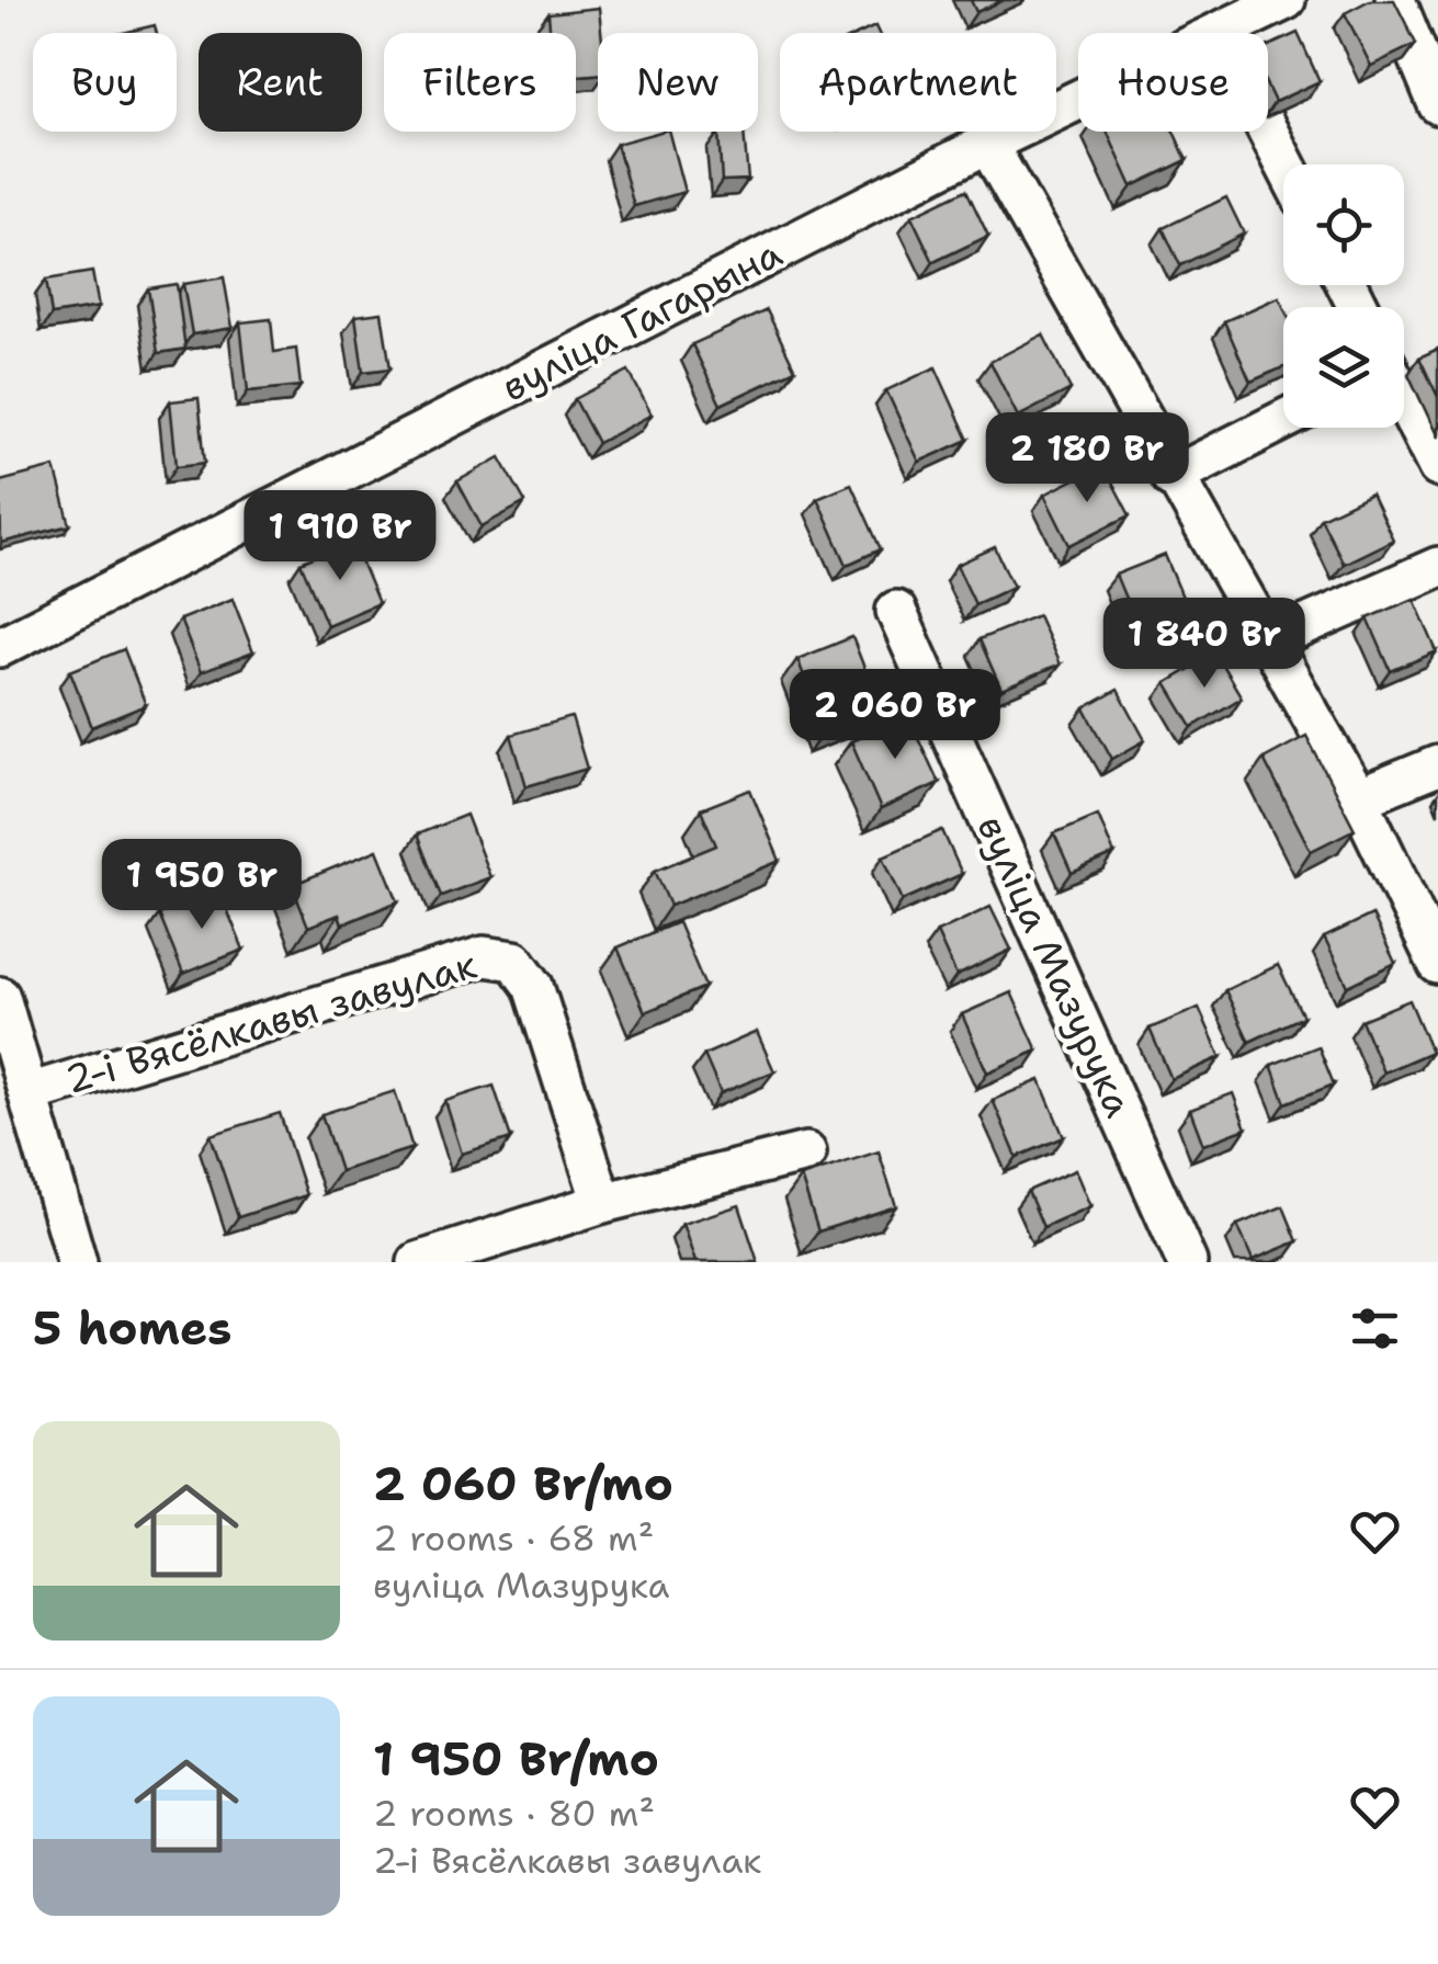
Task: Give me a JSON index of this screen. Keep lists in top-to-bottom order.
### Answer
{
  "streets": {
    "street": ["вуліца Гагарына", "вуліца Мазурука", "2-і Вясёлкавы завулак"]
  },
  "page": {
    "chip": [
      "Buy",
      "Rent",
      "Filters",
      "New",
      "Apartment",
      "House"
    ],
    "price": [
      "2 180 Br",
      "1 910 Br",
      "1 840 Br",
      "2 060 Br",
      "1 950 Br"
    ],
    "heading": "5 homes",
    "list": [
      {
        "name": "2 060 Br/mo",
        "note": "2 rooms · 68 m² · вуліца Мазурука"
      },
      {
        "name": "1 950 Br/mo",
        "note": "2 rooms · 80 m² · 2-і Вясёлкавы завулак"
      }
    ]
  }
}
